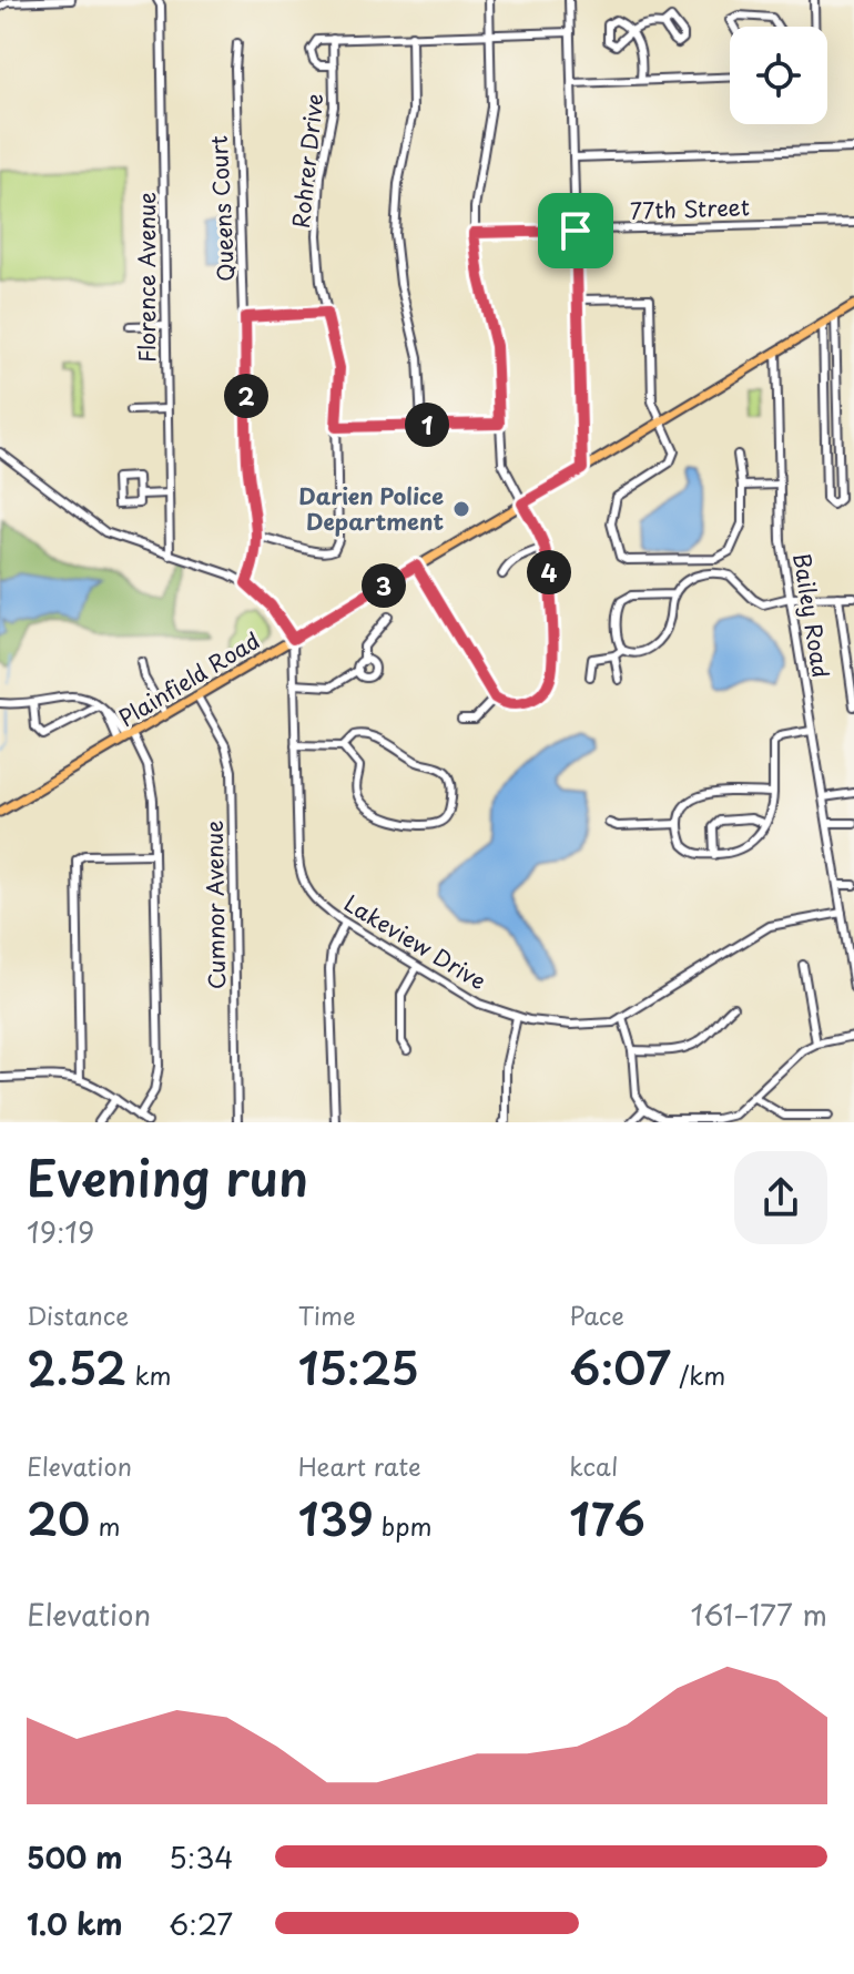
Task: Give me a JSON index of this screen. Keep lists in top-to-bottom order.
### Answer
{
  "streets": {
    "main road": ["Plainfield Road"],
    "street": [
      "Rohrer Drive",
      "Queens Court",
      "77th Street",
      "Florence Avenue",
      "Bailey Road",
      "Cumnor Avenue",
      "Lakeview Drive"
    ]
  },
  "crossings": [
    ["Rohrer Drive", "Queens Court"],
    ["Bailey Road", "Plainfield Road"],
    ["Bailey Road", "Lakeview Drive"],
    ["Plainfield Road", "Cumnor Avenue"],
    ["Plainfield Road", "Lakeview Drive"]
  ],
  "places": ["Darien Police Department"],
  "page": {
    "pins": [
      "2",
      "1",
      "4",
      "3"
    ],
    "heading": ["Evening run", "19:19"],
    "stats": [
      ["Distance", "2.52 km"],
      ["Time", "15:25"],
      ["Pace", "6:07 /km"],
      ["Elevation", "20 m"],
      ["Heart rate", "139 bpm"],
      ["kcal", "176"]
    ],
    "chart": ["Elevation", "161–177 m"],
    "list": [
      {
        "name": "500 m",
        "note": "5:34"
      },
      {
        "name": "1.0 km",
        "note": "6:27"
      }
    ]
  }
}
